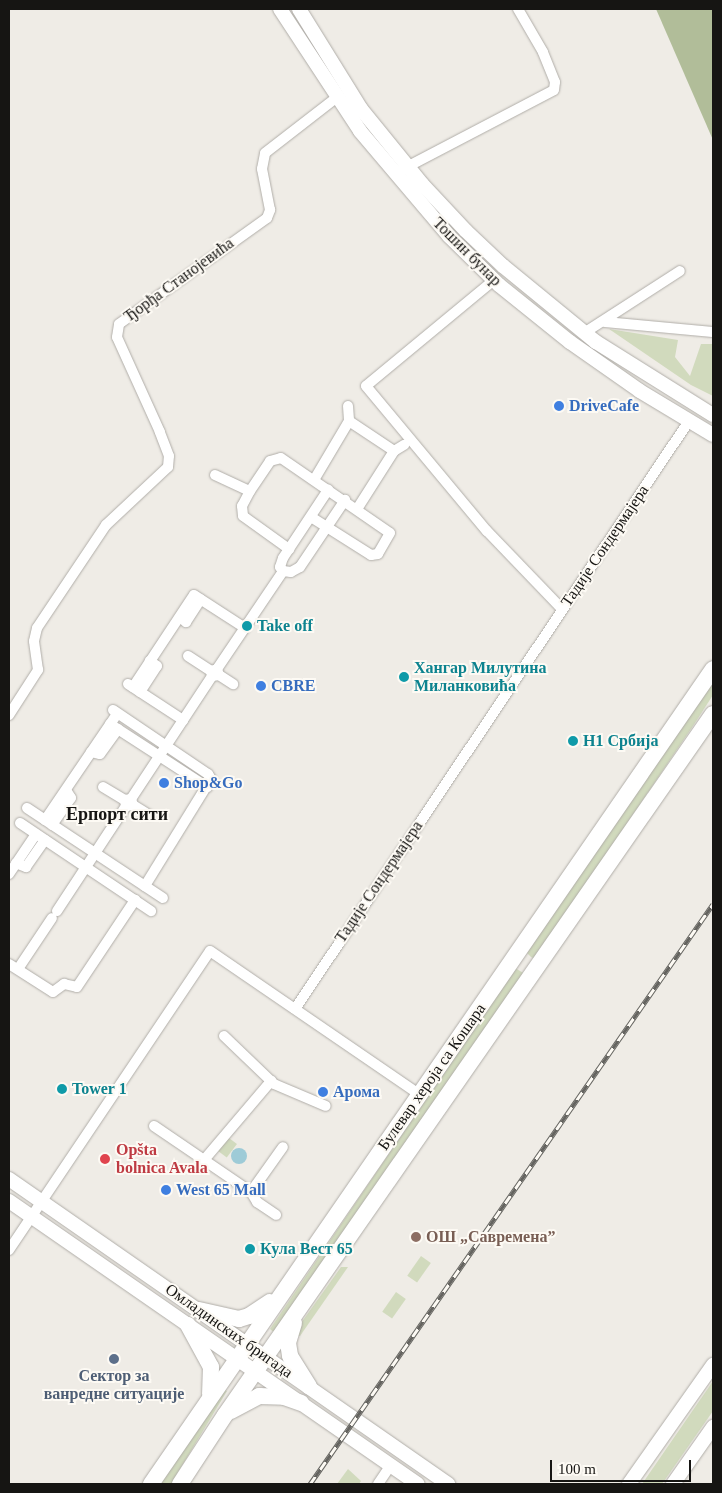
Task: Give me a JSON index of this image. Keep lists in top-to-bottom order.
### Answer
{
  "streets": {
    "main road": ["Тошин бунар", "Булевар хероја са Кошара", "Омладинских бригада"],
    "street": ["Ђорђа Станојевића", "Тадије Сондермајера"]
  },
  "crossings": [
    ["Тошин бунар", "Ђорђа Станојевића"],
    ["Тошин бунар", "Тадије Сондермајера"],
    ["Булевар хероја са Кошара", "Омладинских бригада"]
  ],
  "districts": ["Ерпорт сити"],
  "places": [
    "DriveCafe",
    "Take off",
    "Хангар Милутина Миланковића",
    "CBRE",
    "Н1 Србија",
    "Shop&Go",
    "Tower 1",
    "Арома",
    "Opšta bolnica Avala",
    "West 65 Mall",
    "ОШ „Савремена”",
    "Кула Вест 65",
    "Сектор за ванредне ситуације"
  ],
  "scale_bar": "100 m"
}
